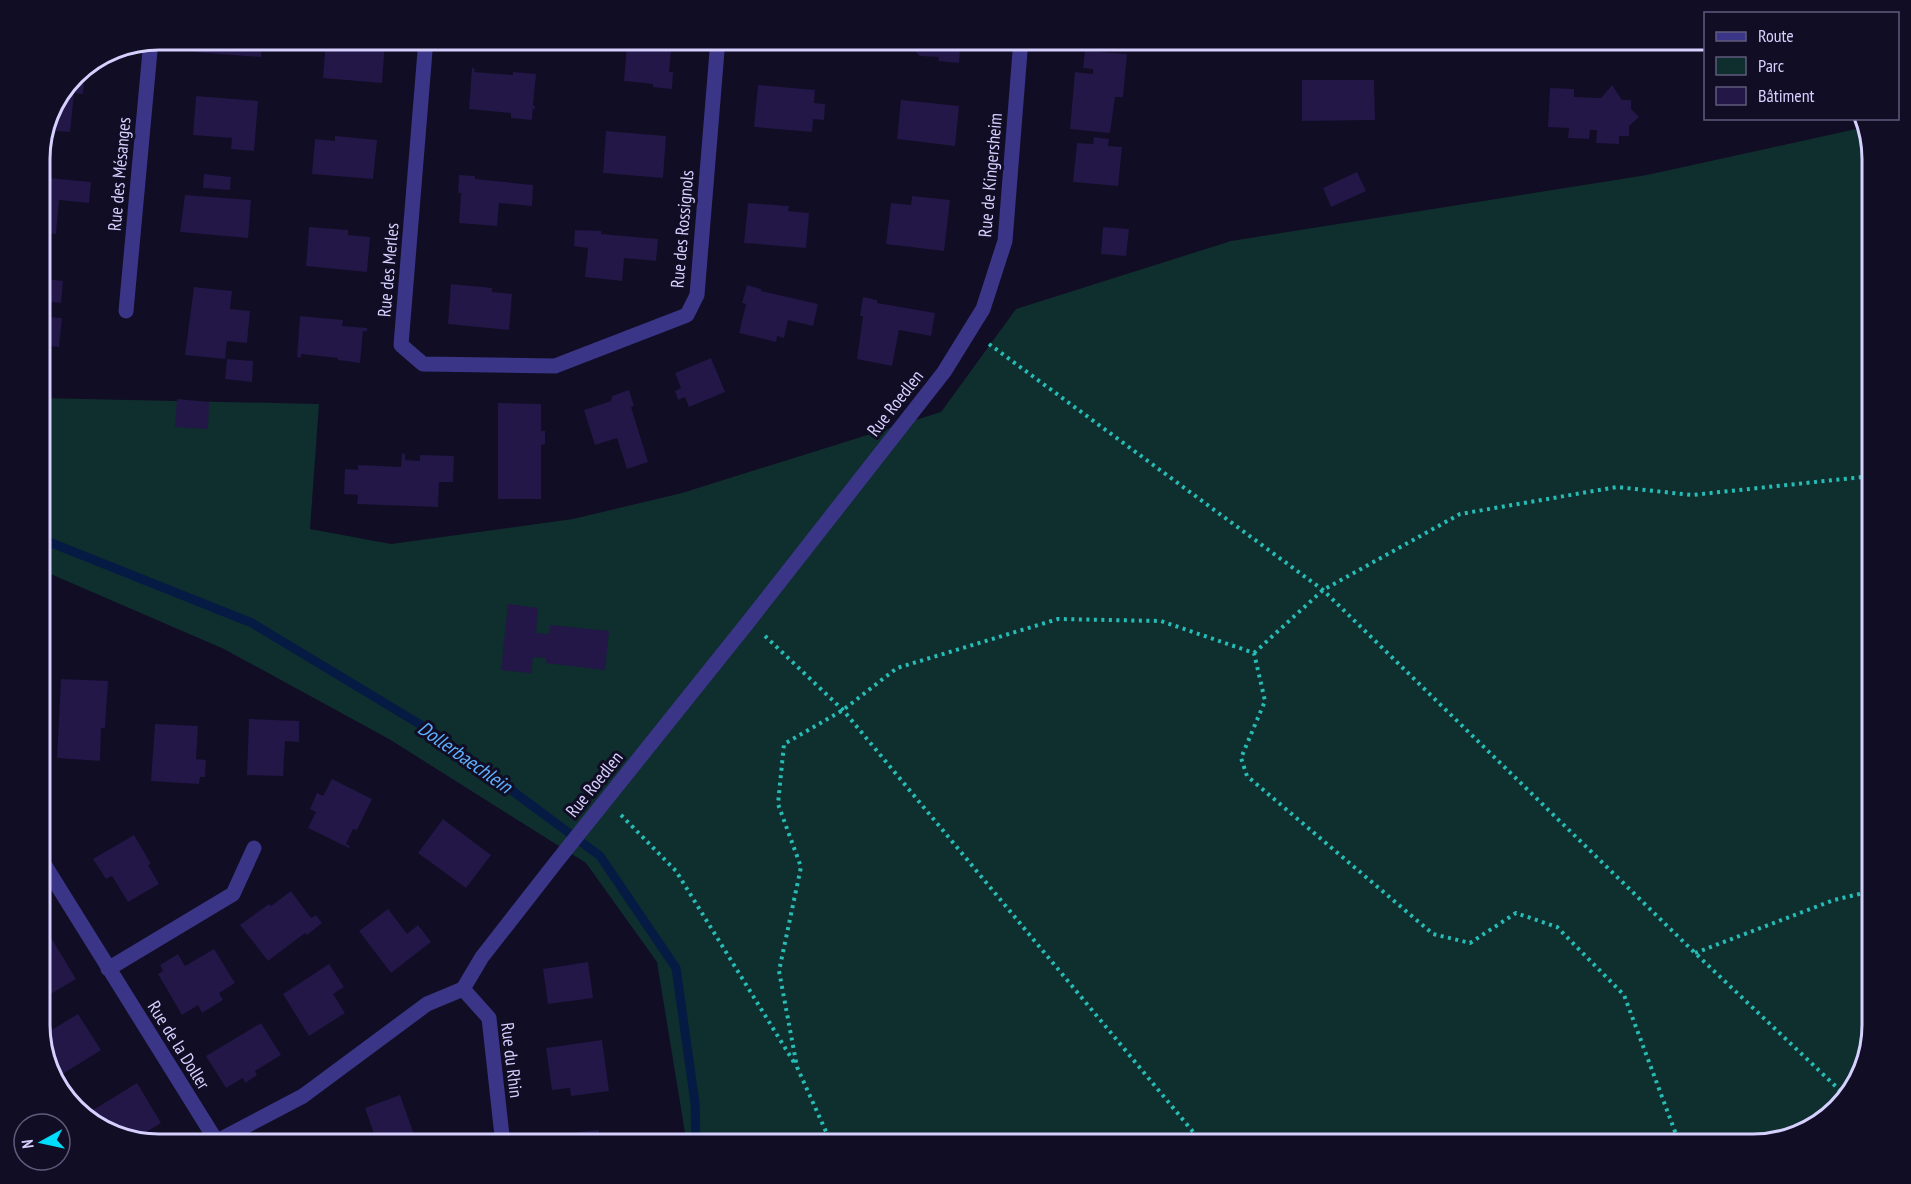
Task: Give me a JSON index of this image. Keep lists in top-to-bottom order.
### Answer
{
  "streets": {
    "street": [
      "Rue des Mésanges",
      "Rue de Kingersheim",
      "Rue des Rossignols",
      "Rue des Merles",
      "Rue Roedlen",
      "Rue de la Doller",
      "Rue du Rhin"
    ]
  },
  "crossings": [
    ["Rue de Kingersheim", "Rue Roedlen"],
    ["Rue des Rossignols", "Rue des Merles"],
    ["Rue Roedlen", "Rue du Rhin"]
  ],
  "water": ["Dollerbaechlein"],
  "legend": ["Route", "Parc", "Bâtiment"],
  "north": "left"
}
